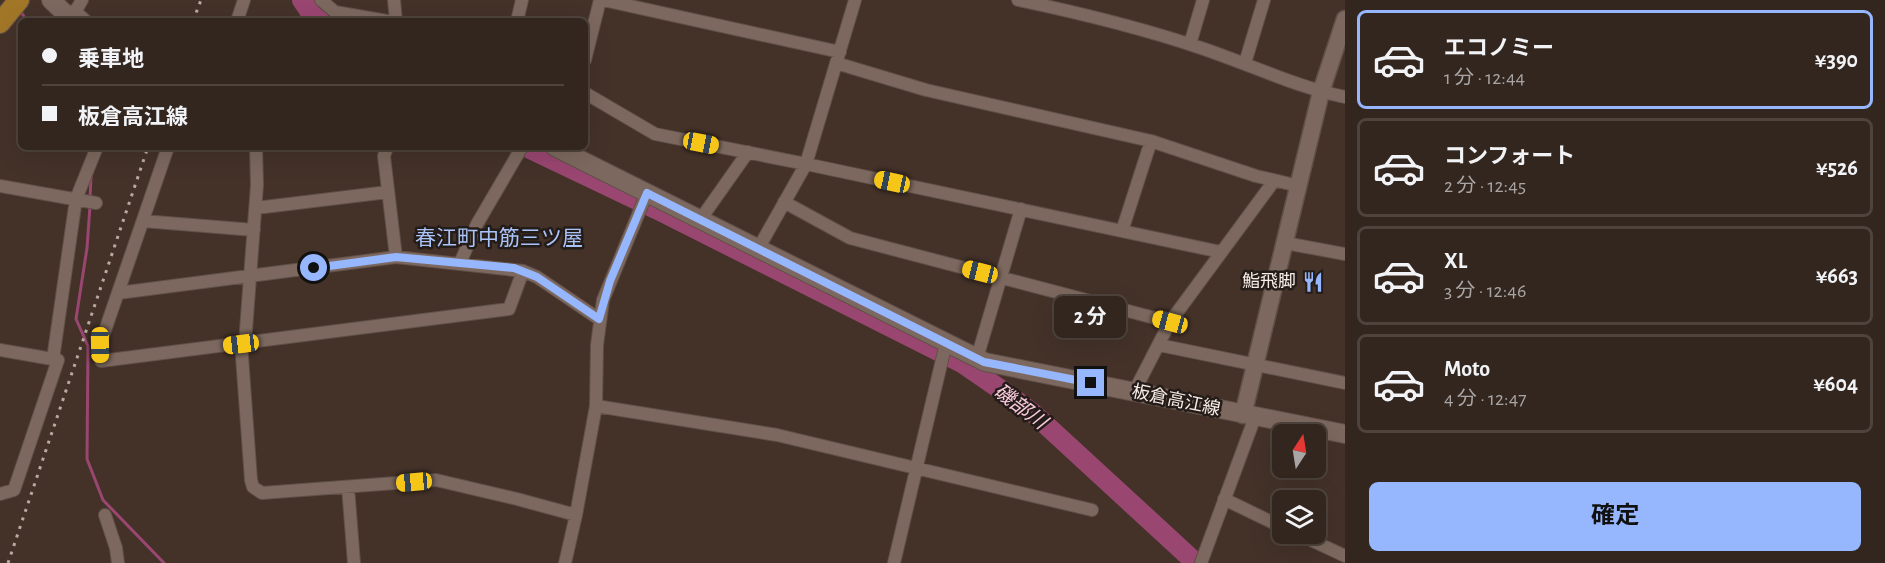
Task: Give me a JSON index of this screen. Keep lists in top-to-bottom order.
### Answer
{
  "streets": {
    "main road": ["板倉高江線"]
  },
  "districts": ["春江町中筋三ツ屋"],
  "water": ["磯部川"],
  "places": {
    "restaurant": ["鮨飛脚"]
  },
  "north": "top",
  "page": {
    "list": [
      {
        "name": "エコノミー",
        "note": "1 分 · 12:44",
        "value": "¥390"
      },
      {
        "name": "コンフォート",
        "note": "2 分 · 12:45",
        "value": "¥526"
      },
      {
        "name": "XL",
        "note": "3 分 · 12:46",
        "value": "¥663"
      },
      {
        "name": "Moto",
        "note": "4 分 · 12:47",
        "value": "¥604"
      }
    ],
    "banner": ["乗車地", "板倉高江線"],
    "bubble": "2 分",
    "buttons": "確定"
  }
}
